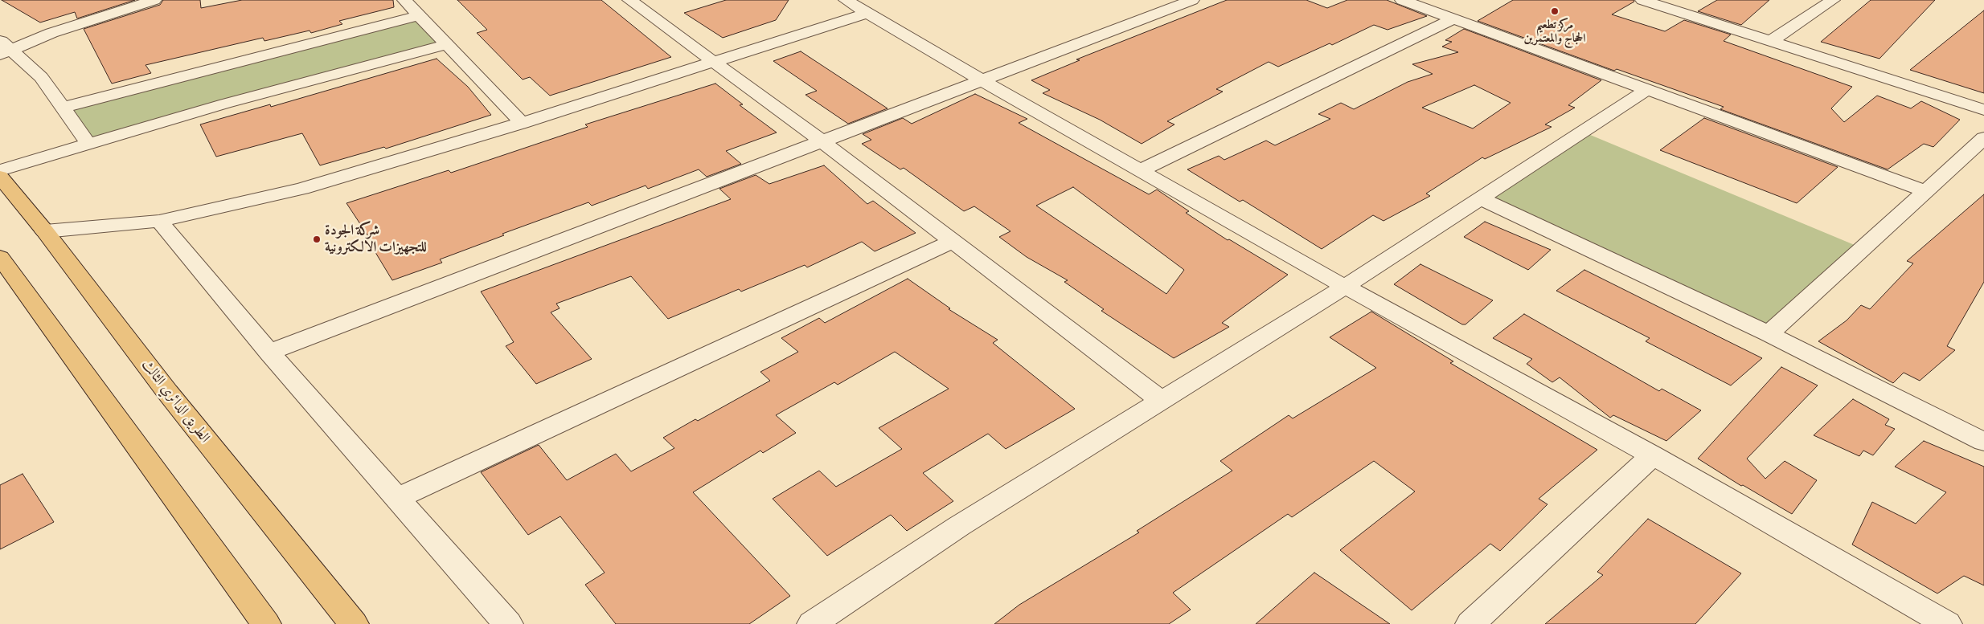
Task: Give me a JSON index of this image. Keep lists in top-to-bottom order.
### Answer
{
  "streets": {
    "highway": ["الطريق الدائري الثالث"]
  },
  "places": ["مركز تطعيم الحجاج والمعتمرين", "شركة الجودة للتجهيزات الالكترونية"]
}
